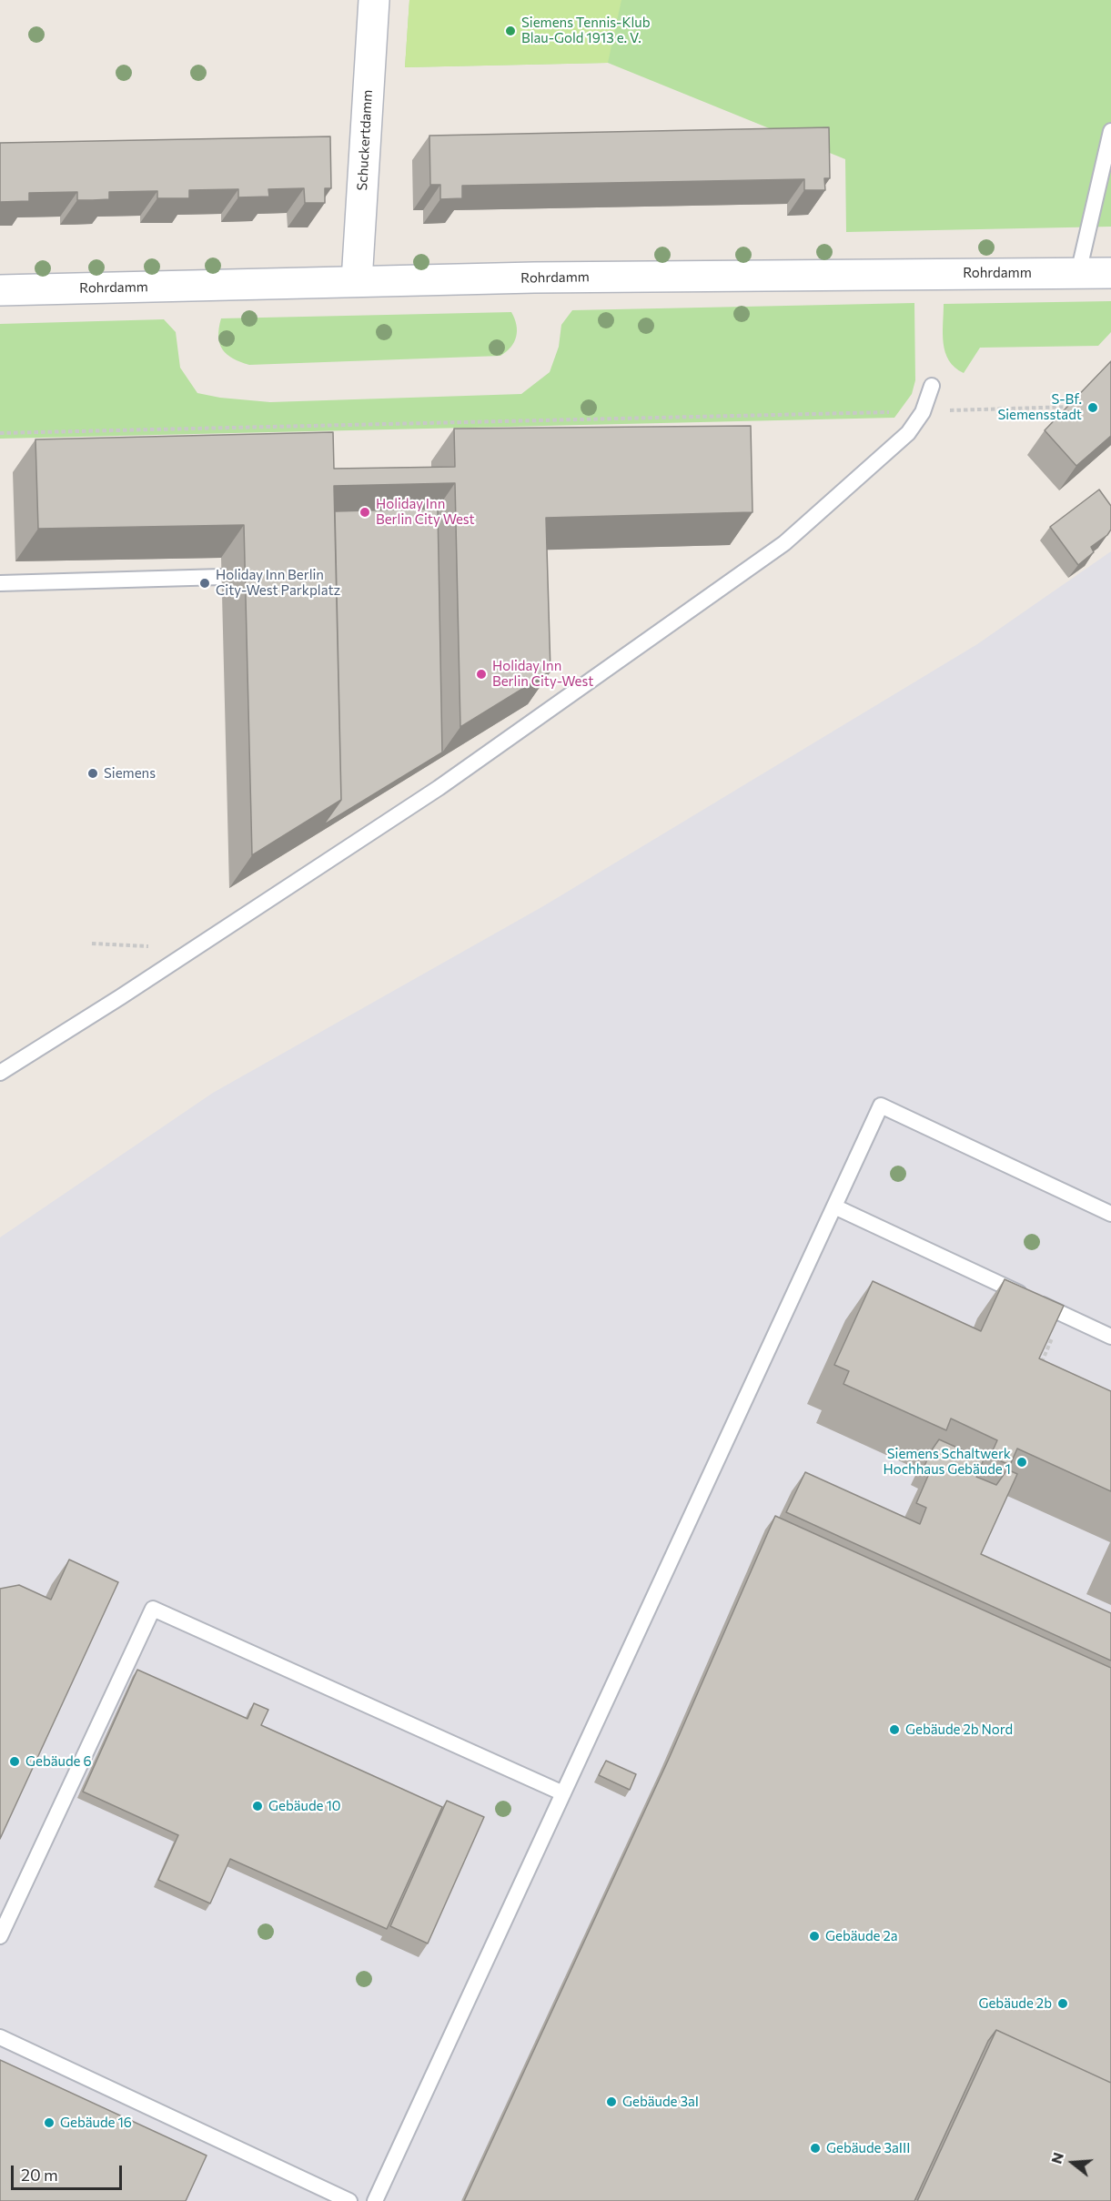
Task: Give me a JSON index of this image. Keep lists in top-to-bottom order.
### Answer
{
  "streets": {
    "main road": ["Schuckertdamm", "Rohrdamm"]
  },
  "crossings": [
    ["Schuckertdamm", "Rohrdamm"]
  ],
  "places": [
    "Siemens Tennis-Klub Blau-Gold 1913 e. V.",
    "S-Bf. Siemensstadt",
    "Holiday Inn Berlin City West",
    "Holiday Inn Berlin City-West Parkplatz",
    "Holiday Inn Berlin City-West",
    "Siemens",
    "Siemens Schaltwerk Hochhaus Gebäude 1",
    "Gebäude 2b Nord",
    "Gebäude 6",
    "Gebäude 10",
    "Gebäude 2a",
    "Gebäude 2b",
    "Gebäude 3aI",
    "Gebäude 16",
    "Gebäude 3aIII"
  ],
  "scale_bar": "20 m",
  "north": "left"
}
